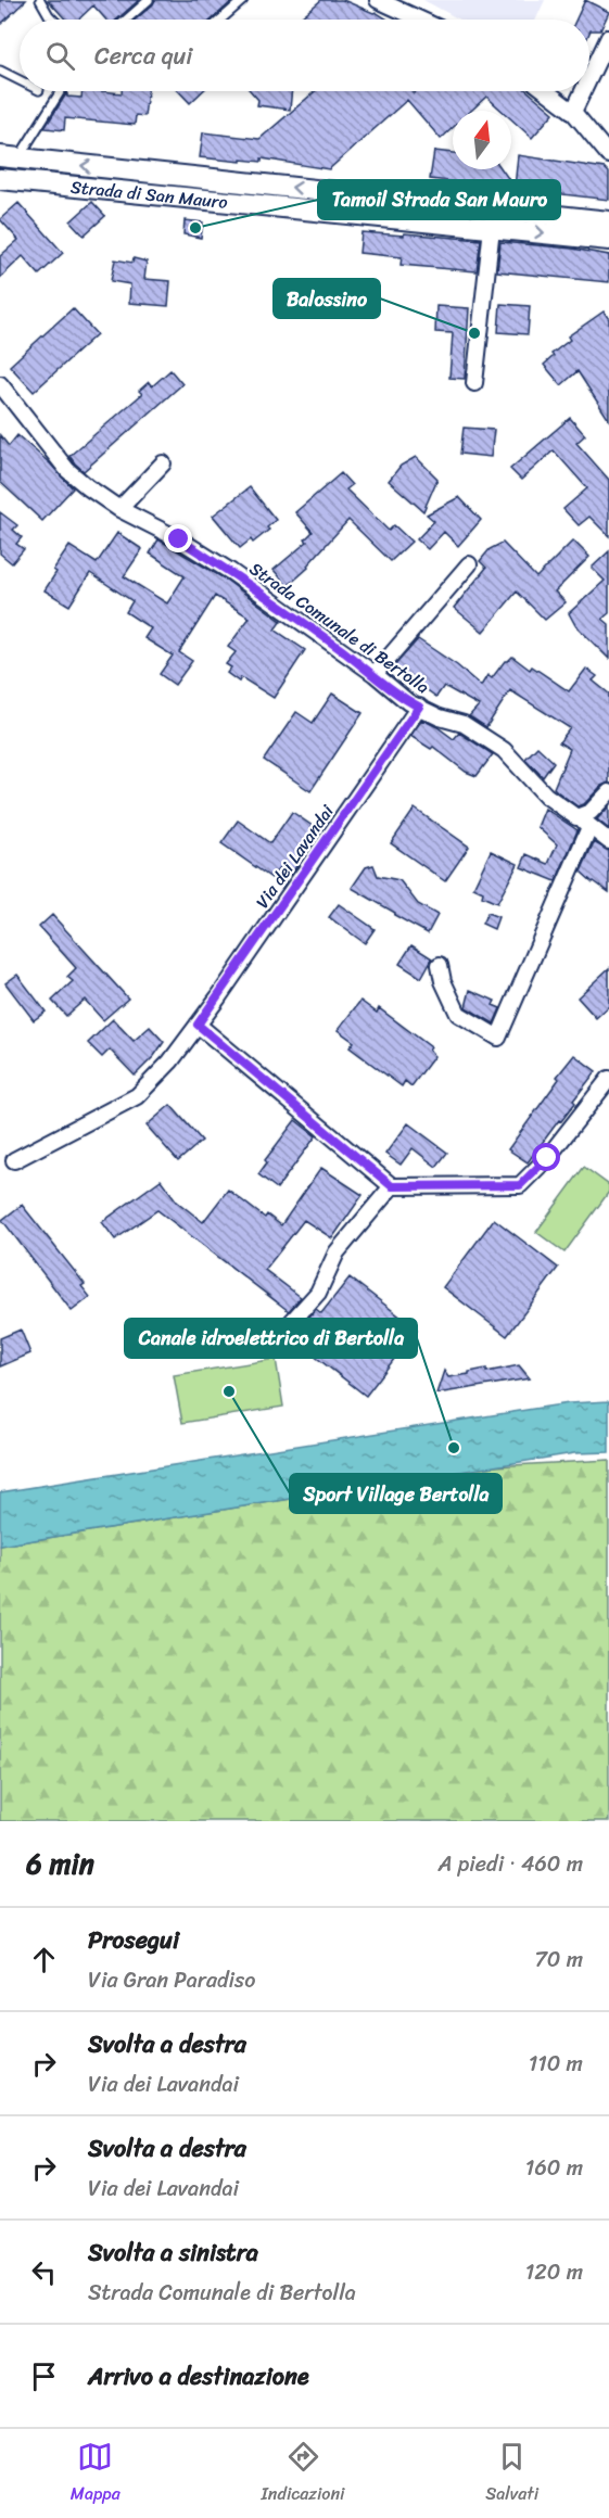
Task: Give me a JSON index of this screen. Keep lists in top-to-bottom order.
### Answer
{
  "streets": {
    "main road": ["Strada di San Mauro"],
    "street": ["Strada Comunale di Bertolla", "Via dei Lavandai"]
  },
  "crossings": [
    ["Strada Comunale di Bertolla", "Via dei Lavandai"]
  ],
  "places": [
    "Tamoil Strada San Mauro",
    "Balossino",
    "Sport Village Bertolla",
    "Canale idroelettrico di Bertolla"
  ],
  "north": "top",
  "page": {
    "search": "Cerca qui",
    "heading": ["6 min", "A piedi · 460 m"],
    "list": [
      ["Prosegui", "Via Gran Paradiso", "70 m"],
      ["Svolta a destra", "Via dei Lavandai", "110 m"],
      ["Svolta a destra", "Via dei Lavandai", "160 m"],
      ["Svolta a sinistra", "Strada Comunale di Bertolla", "120 m"],
      "Arrivo a destinazione"
    ],
    "nav": ["Mappa", "Indicazioni", "Salvati"]
  }
}
